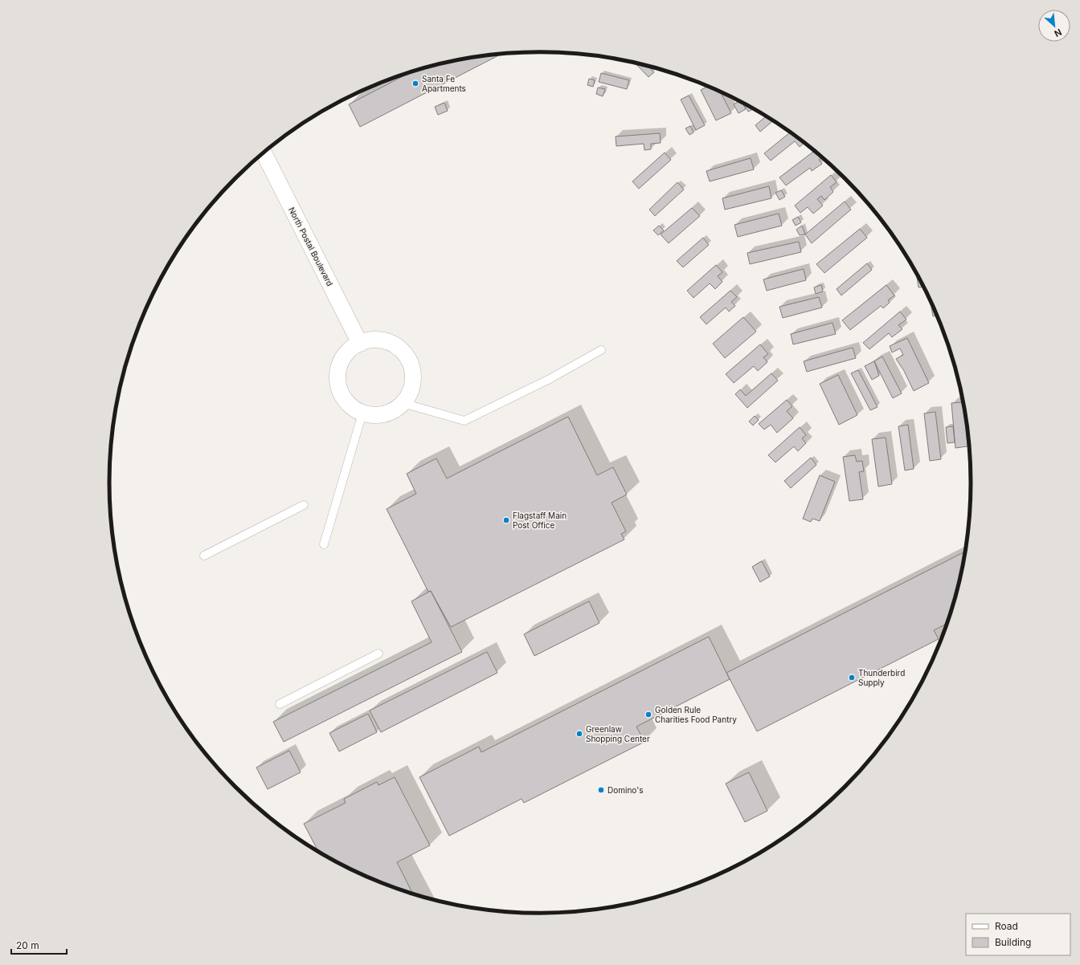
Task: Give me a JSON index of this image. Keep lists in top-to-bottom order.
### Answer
{
  "streets": {
    "street": ["North Postal Boulevard"]
  },
  "places": [
    "Santa Fe Apartments",
    "Flagstaff Main Post Office",
    "Thunderbird Supply",
    "Golden Rule Charities Food Pantry",
    "Greenlaw Shopping Center",
    "Domino's"
  ],
  "legend": ["Road", "Building"],
  "scale_bar": "20 m",
  "north": "bottom right"
}
